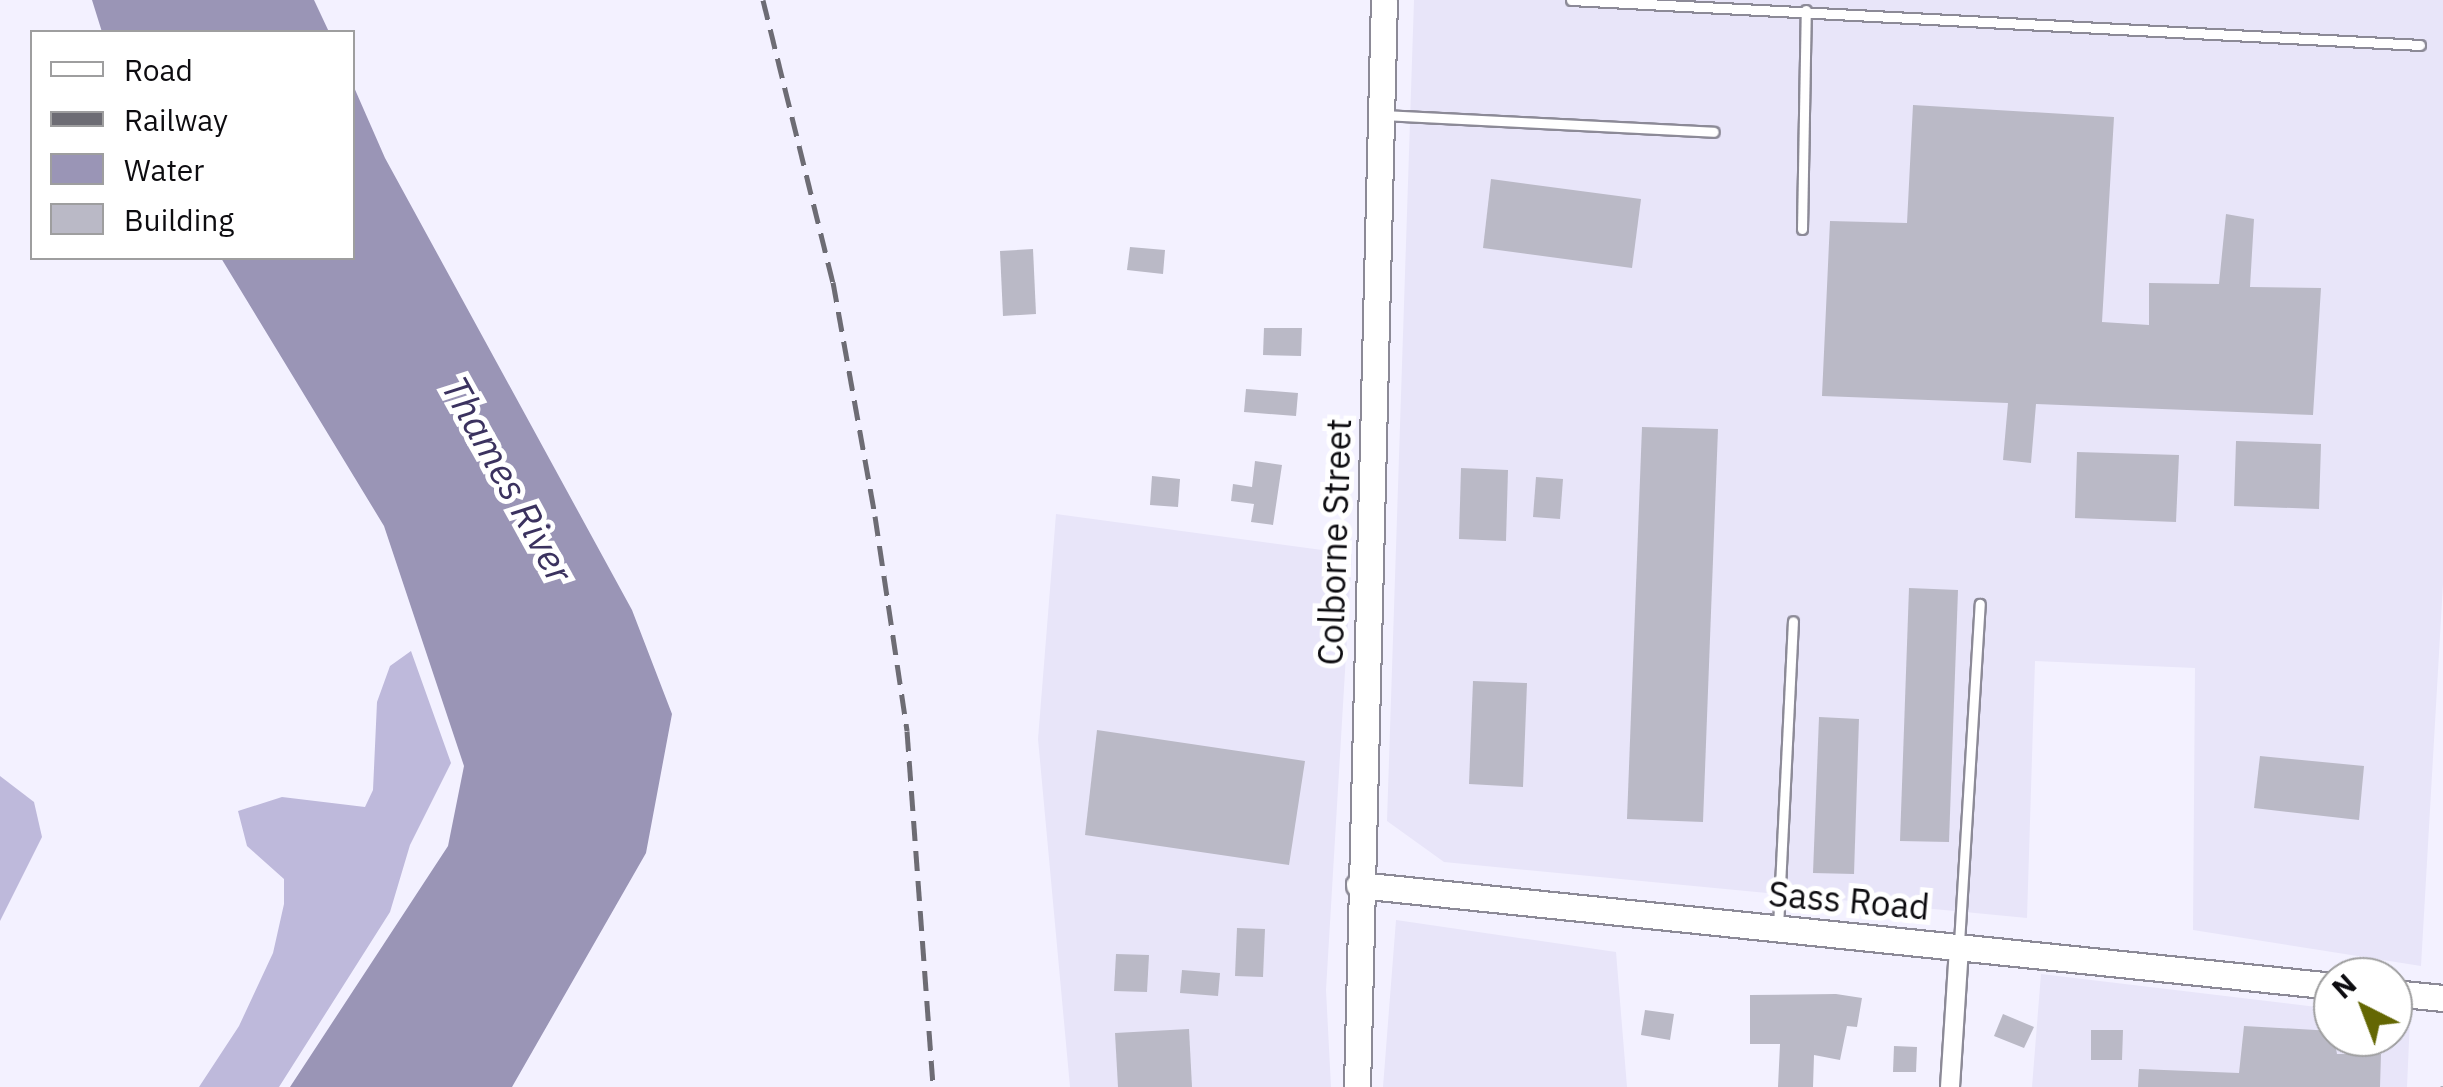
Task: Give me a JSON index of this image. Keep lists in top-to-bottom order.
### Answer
{
  "streets": {
    "street": ["Colborne Street", "Sass Road"]
  },
  "crossings": [
    ["Colborne Street", "Sass Road"]
  ],
  "water": ["Thames River"],
  "legend": [
    "Road",
    "Railway",
    "Water",
    "Building"
  ],
  "north": "top left"
}
